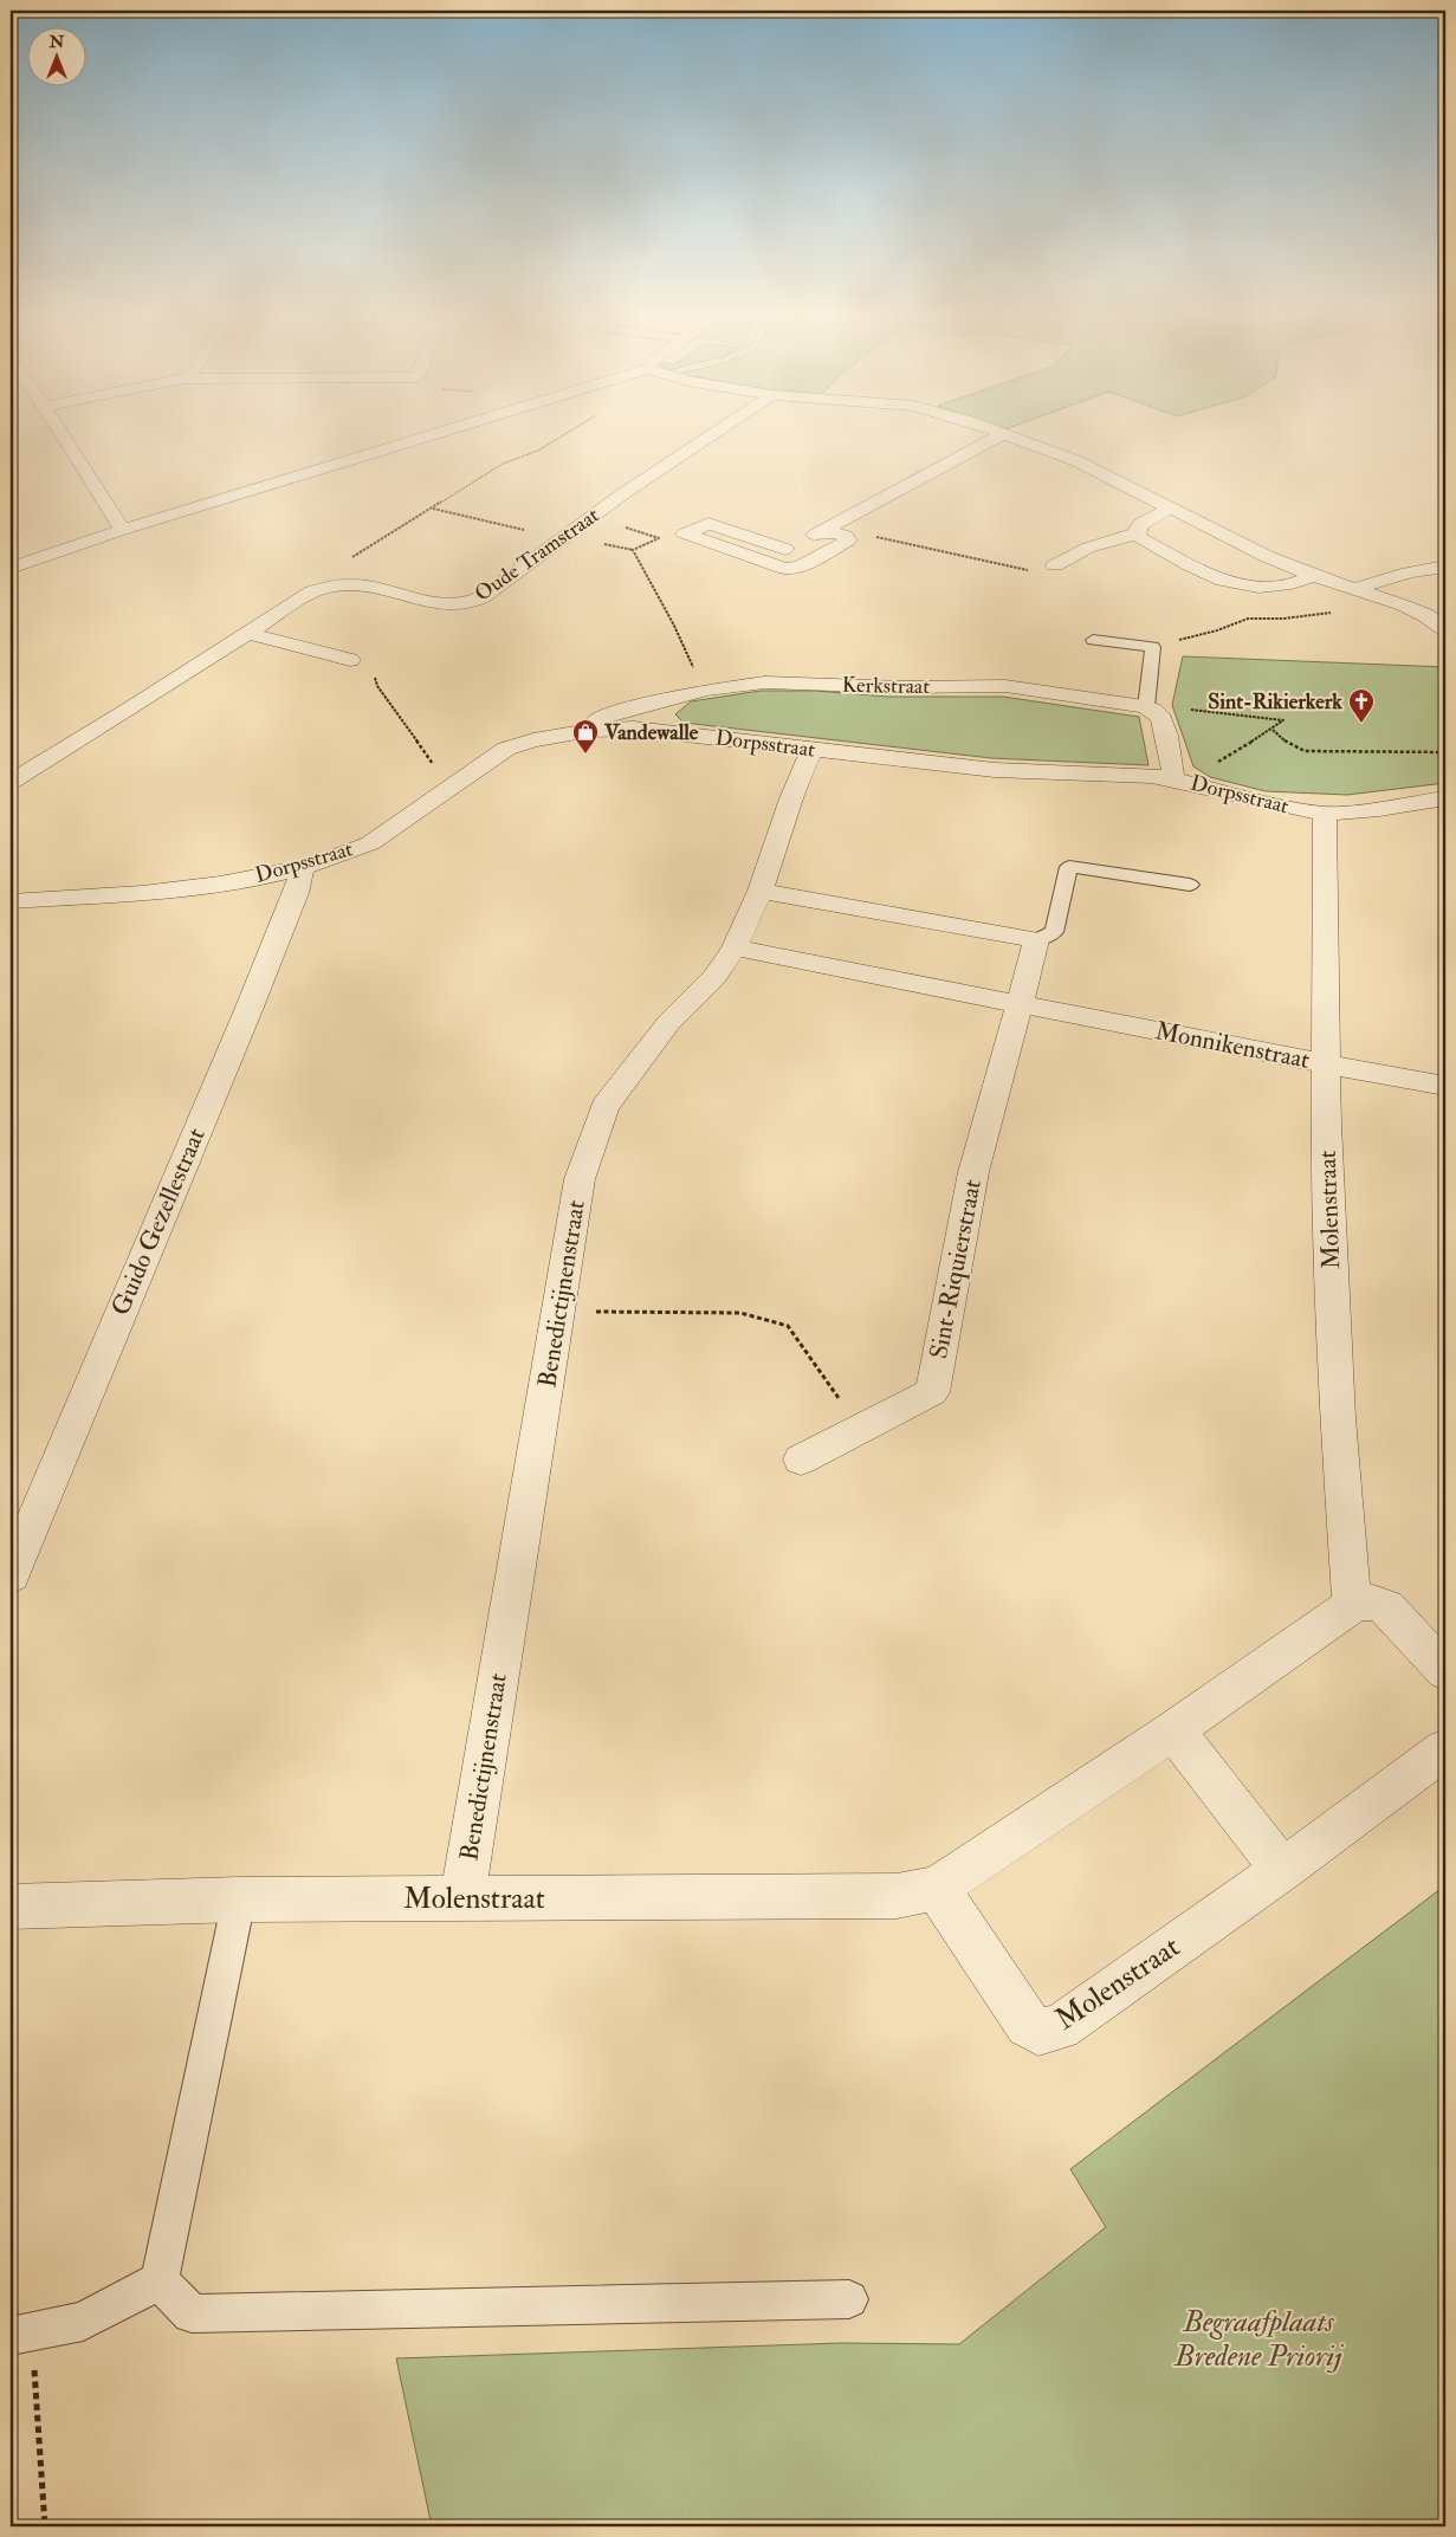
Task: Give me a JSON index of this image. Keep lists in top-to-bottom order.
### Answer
{
  "streets": {
    "street": [
      "Oude Tramstraat",
      "Kerkstraat",
      "Dorpsstraat",
      "Monnikenstraat",
      "Molenstraat",
      "Guido Gezellestraat",
      "Sint-Riquierstraat",
      "Benedictijnenstraat"
    ]
  },
  "crossings": [
    ["Kerkstraat", "Dorpsstraat"],
    ["Dorpsstraat", "Molenstraat"],
    ["Dorpsstraat", "Guido Gezellestraat"],
    ["Dorpsstraat", "Benedictijnenstraat"],
    ["Monnikenstraat", "Molenstraat"],
    ["Monnikenstraat", "Sint-Riquierstraat"],
    ["Monnikenstraat", "Benedictijnenstraat"],
    ["Molenstraat", "Benedictijnenstraat"]
  ],
  "parks": ["Begraafplaats Bredene Priorij"],
  "places": {
    "church": ["Sint-Rikierkerk"],
    "shop": ["Vandewalle"]
  },
  "north": "top"
}
